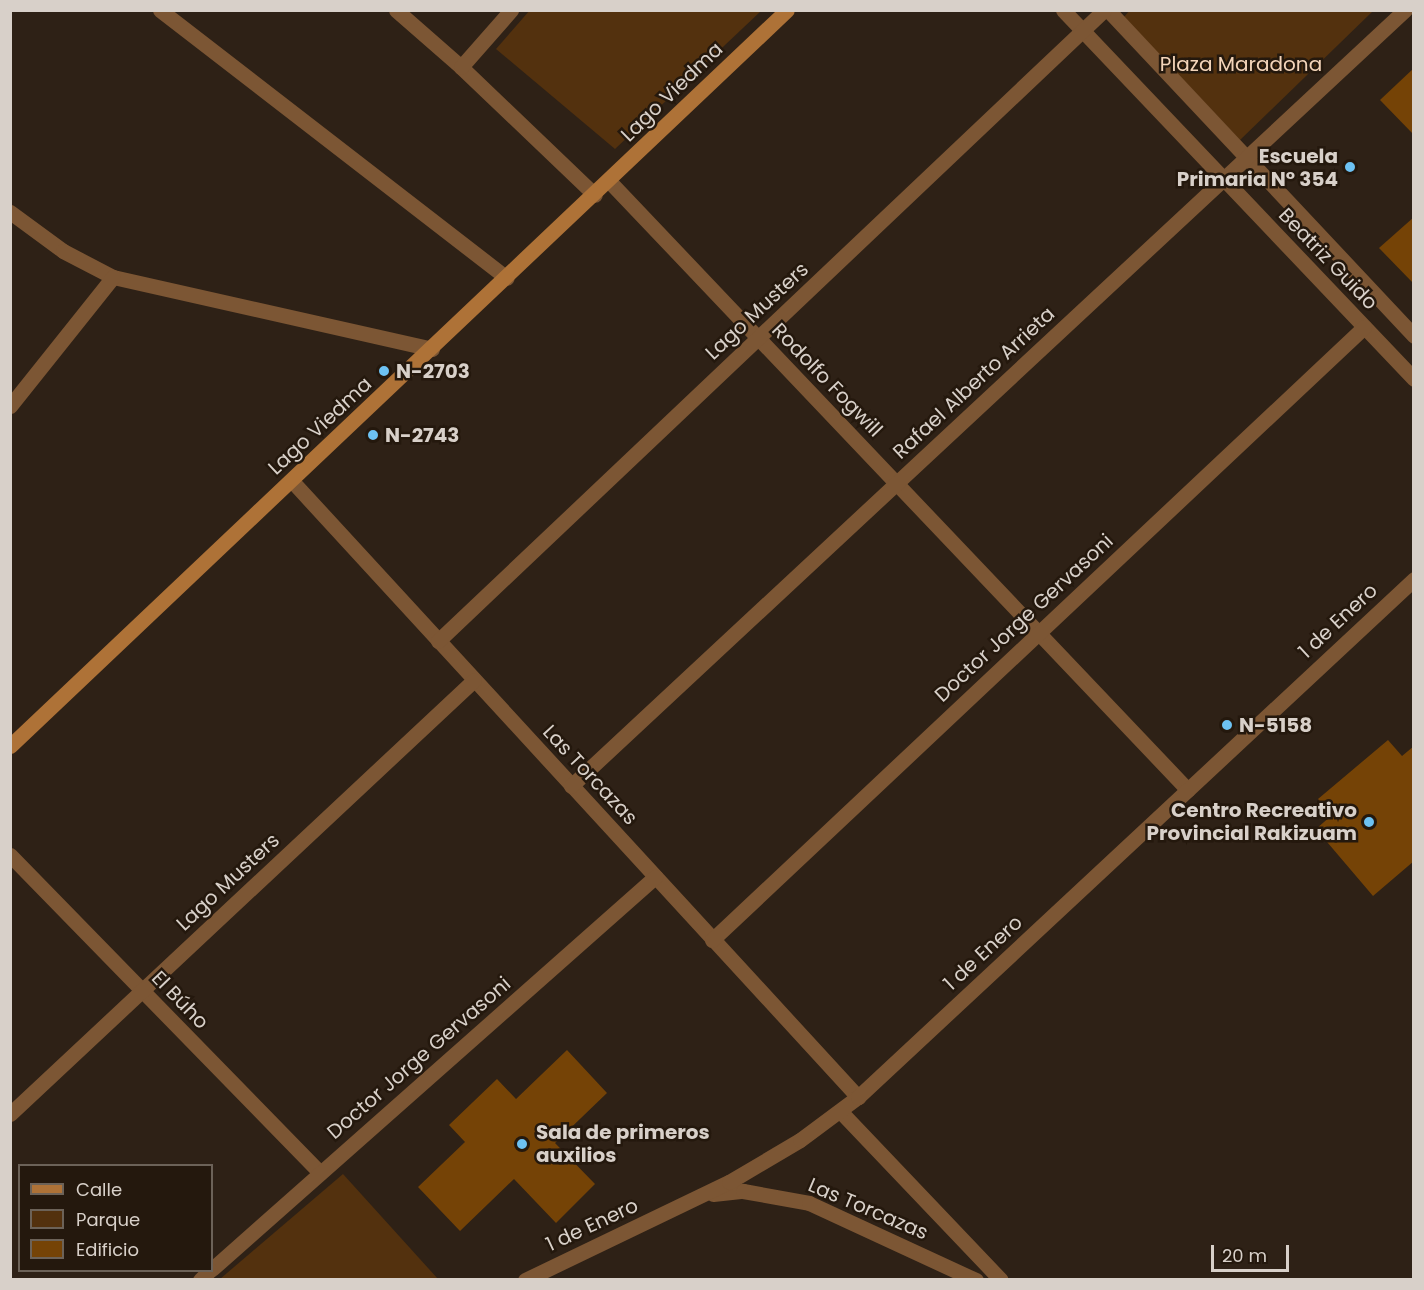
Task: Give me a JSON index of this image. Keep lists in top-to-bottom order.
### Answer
{
  "streets": {
    "main road": ["Lago Viedma"],
    "street": [
      "Beatriz Guido",
      "Lago Musters",
      "Rodolfo Fogwill",
      "Rafael Alberto Arrieta",
      "Doctor Jorge Gervasoni",
      "1 de Enero",
      "Las Torcazas",
      "El Búho"
    ]
  },
  "crossings": [
    ["Lago Viedma", "Rodolfo Fogwill"],
    ["Lago Viedma", "Las Torcazas"],
    ["Beatriz Guido", "Lago Musters"],
    ["Beatriz Guido", "Rafael Alberto Arrieta"],
    ["Beatriz Guido", "Doctor Jorge Gervasoni"],
    ["Lago Musters", "Rodolfo Fogwill"],
    ["Lago Musters", "Las Torcazas"],
    ["Lago Musters", "El Búho"],
    ["Rodolfo Fogwill", "Rafael Alberto Arrieta"],
    ["Rodolfo Fogwill", "Doctor Jorge Gervasoni"],
    ["Rodolfo Fogwill", "1 de Enero"],
    ["Rafael Alberto Arrieta", "Las Torcazas"],
    ["Doctor Jorge Gervasoni", "Las Torcazas"],
    ["Doctor Jorge Gervasoni", "El Búho"],
    ["1 de Enero", "Las Torcazas"]
  ],
  "parks": ["Plaza Maradona"],
  "places": [
    "Escuela Primaria N° 354",
    "N-2703",
    "N-2743",
    "N-5158",
    "Centro Recreativo Provincial Rakizuam",
    "Sala de primeros auxilios"
  ],
  "legend": ["Calle", "Parque", "Edificio"],
  "scale_bar": "20 m"
}
